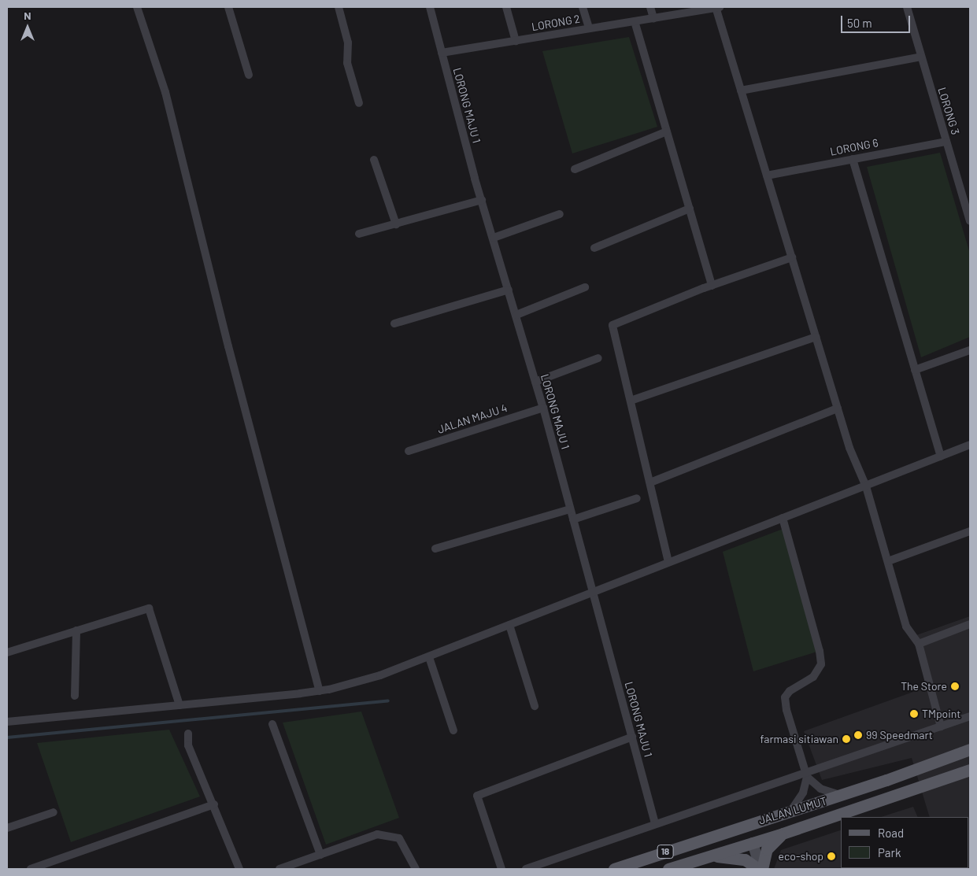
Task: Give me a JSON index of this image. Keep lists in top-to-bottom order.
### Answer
{
  "streets": {
    "main road": ["JALAN LUMUT", "18"],
    "street": [
      "LORONG 2",
      "LORONG MAJU 1",
      "LORONG 3",
      "LORONG 6",
      "JALAN MAJU 4"
    ]
  },
  "crossings": [
    ["LORONG 2", "LORONG MAJU 1"],
    ["LORONG MAJU 1", "JALAN MAJU 4"],
    ["LORONG 3", "LORONG 6"]
  ],
  "places": [
    "The Store",
    "TMpoint",
    "99 Speedmart",
    "farmasi sitiawan",
    "eco-shop"
  ],
  "legend": ["Road", "Park"],
  "scale_bar": "50 m",
  "north": "top"
}
